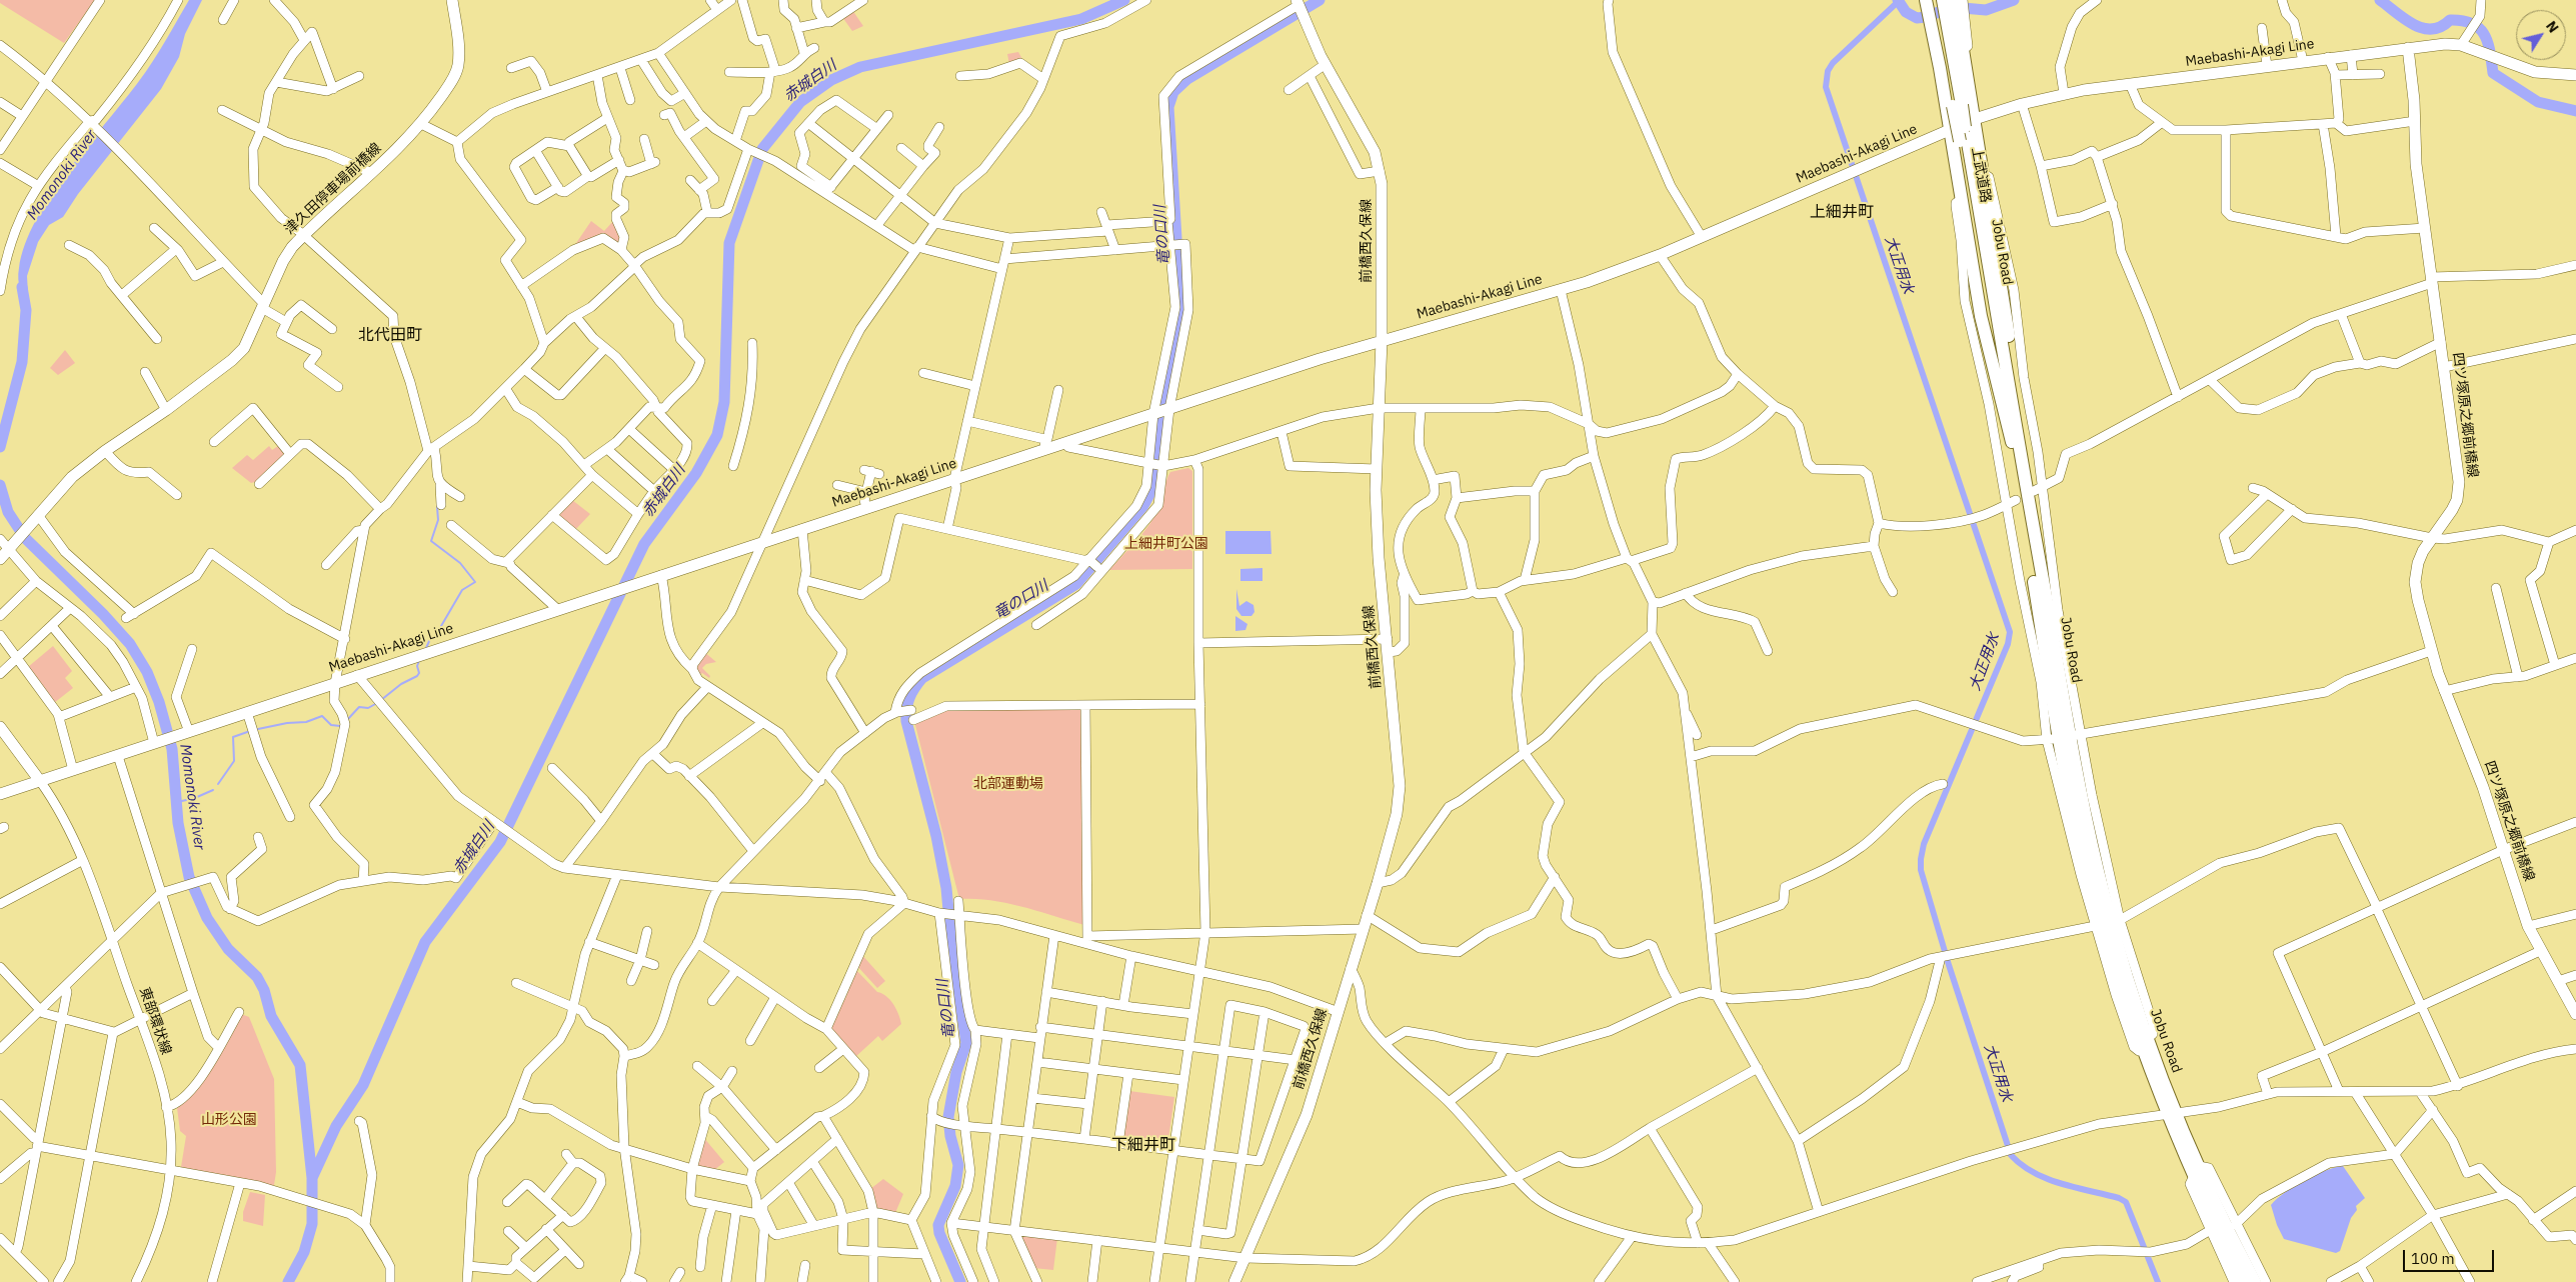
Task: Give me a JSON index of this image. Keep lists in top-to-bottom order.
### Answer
{
  "streets": {
    "highway": ["Jobu Road"],
    "main road": [
      "Maebashi-Akagi Line",
      "津久田停車場前橋線",
      "前橋西久保線",
      "四ツ塚原之郷前橋線"
    ],
    "street": ["東部環状線"]
  },
  "crossings": [
    ["Maebashi-Akagi Line", "前橋西久保線"],
    ["Maebashi-Akagi Line", "四ツ塚原之郷前橋線"]
  ],
  "districts": ["上細井町", "北代田町", "下細井町"],
  "water": [
    "赤城白川",
    "Momonoki River",
    "竜の口川",
    "大正用水"
  ],
  "parks": ["上細井町公園", "北部運動場", "山形公園"],
  "scale_bar": "100 m",
  "north": "top right"
}
